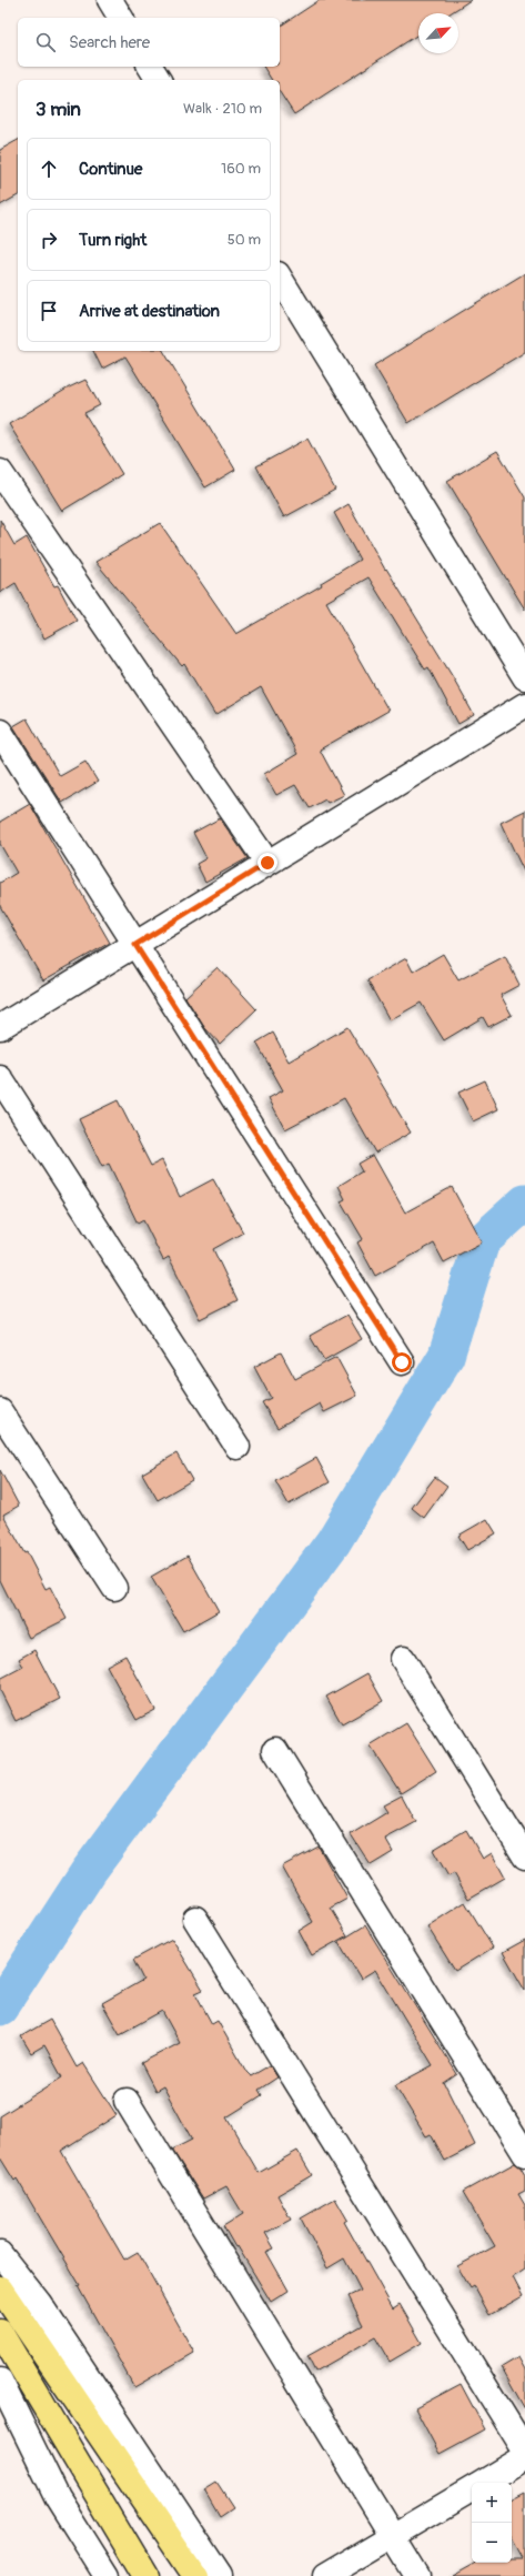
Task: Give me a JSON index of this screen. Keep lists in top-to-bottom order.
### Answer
{
  "north": "top right",
  "page": {
    "search": "Search here",
    "heading": ["3 min", "Walk · 210 m"],
    "list": [
      ["Continue", "160 m"],
      ["Turn right", "50 m"],
      "Arrive at destination"
    ],
    "map_buttons": ["+", "−"]
  }
}
